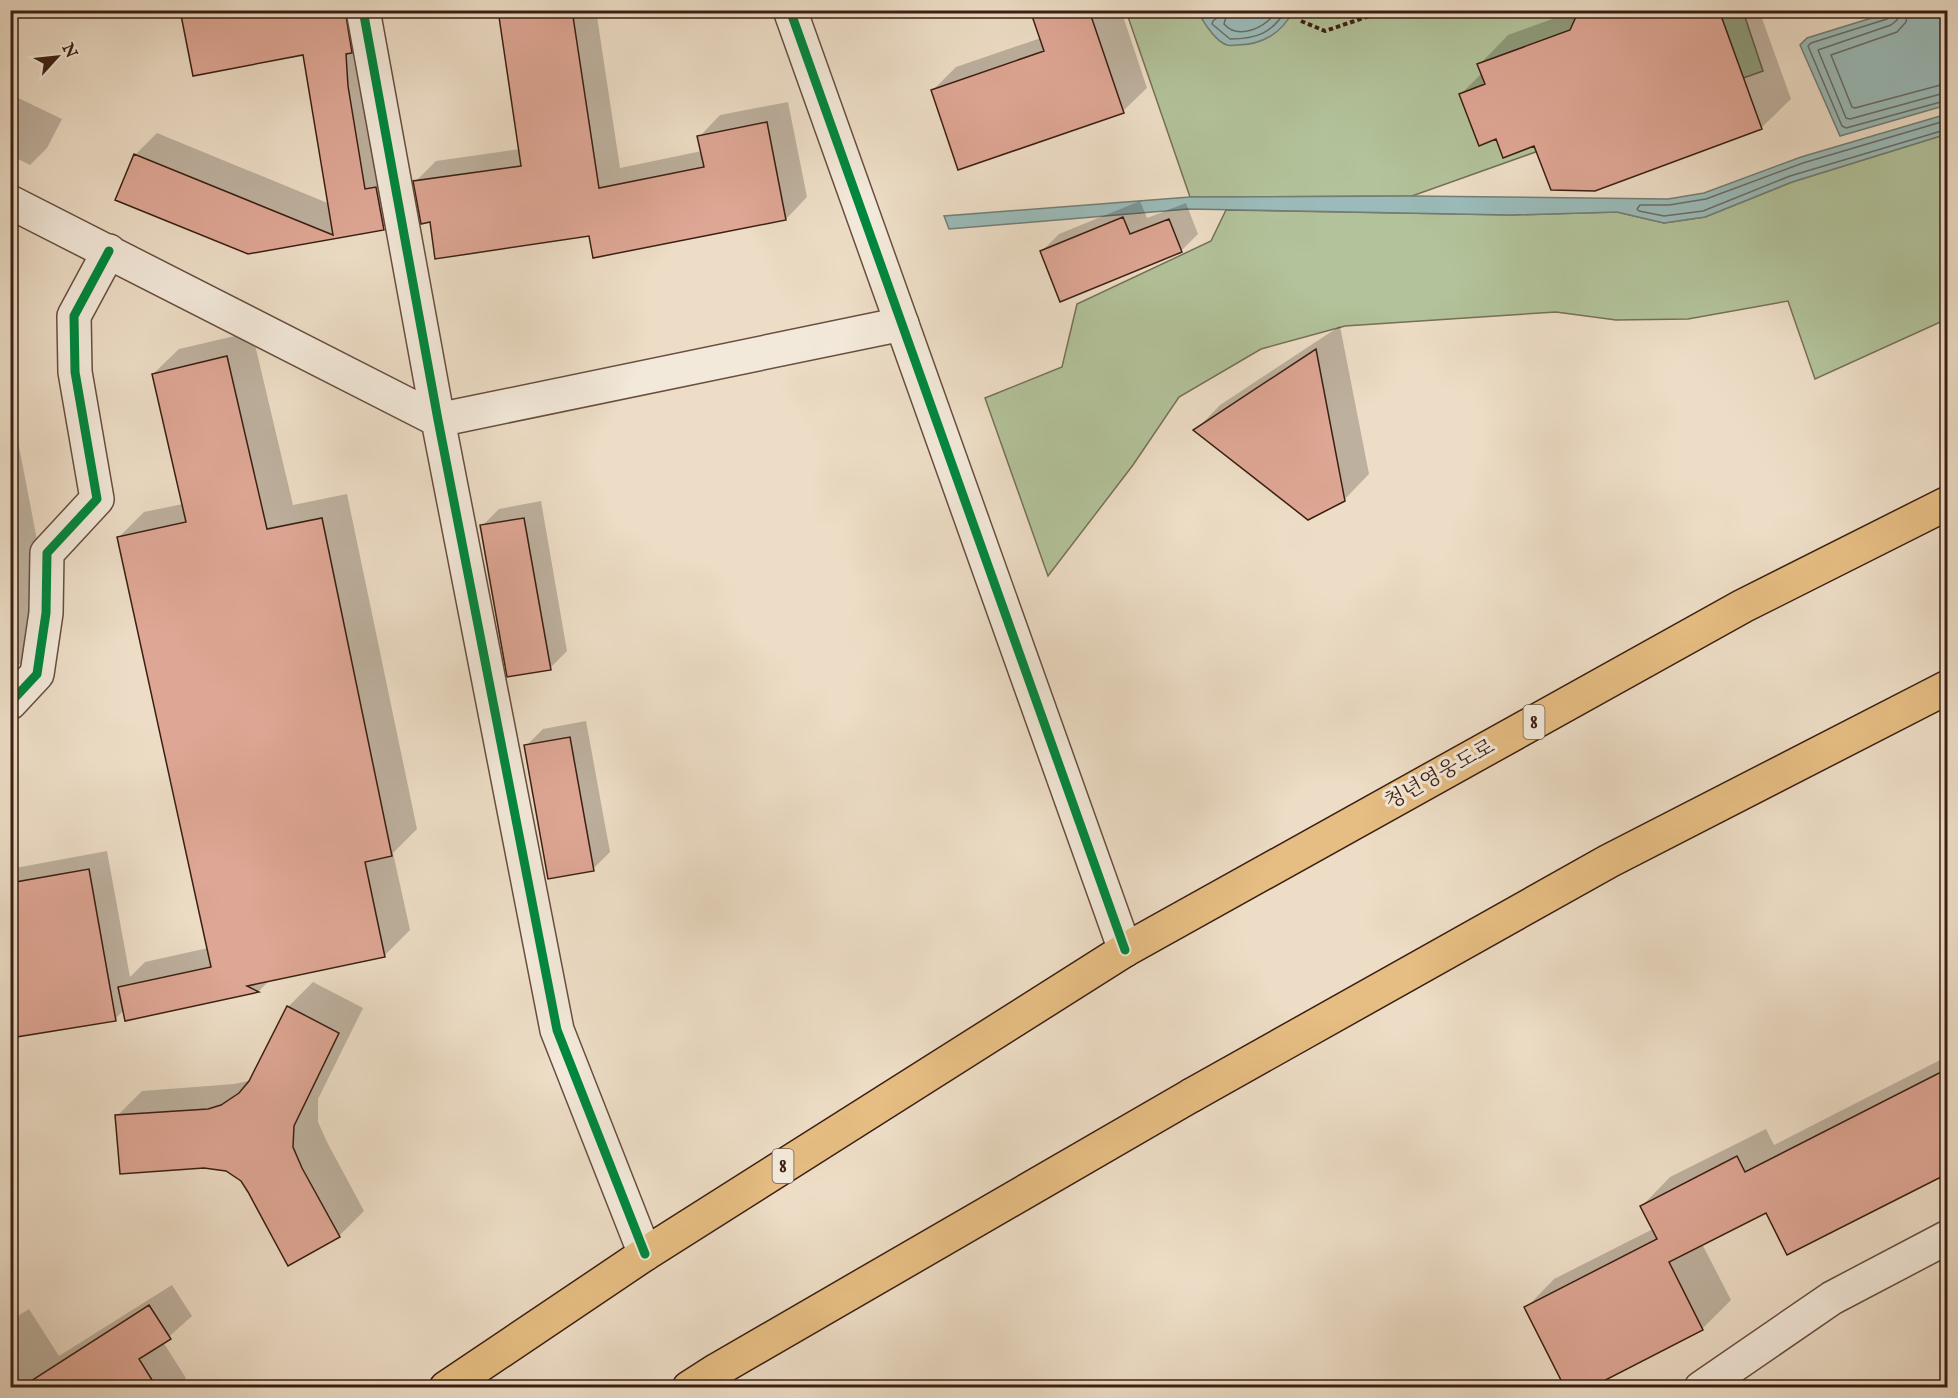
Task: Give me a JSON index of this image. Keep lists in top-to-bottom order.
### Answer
{
  "streets": {
    "main road": ["8", "청년영웅도로"]
  },
  "crossings": [
    ["8", "청년영웅도로"]
  ],
  "north": "top right"
}
